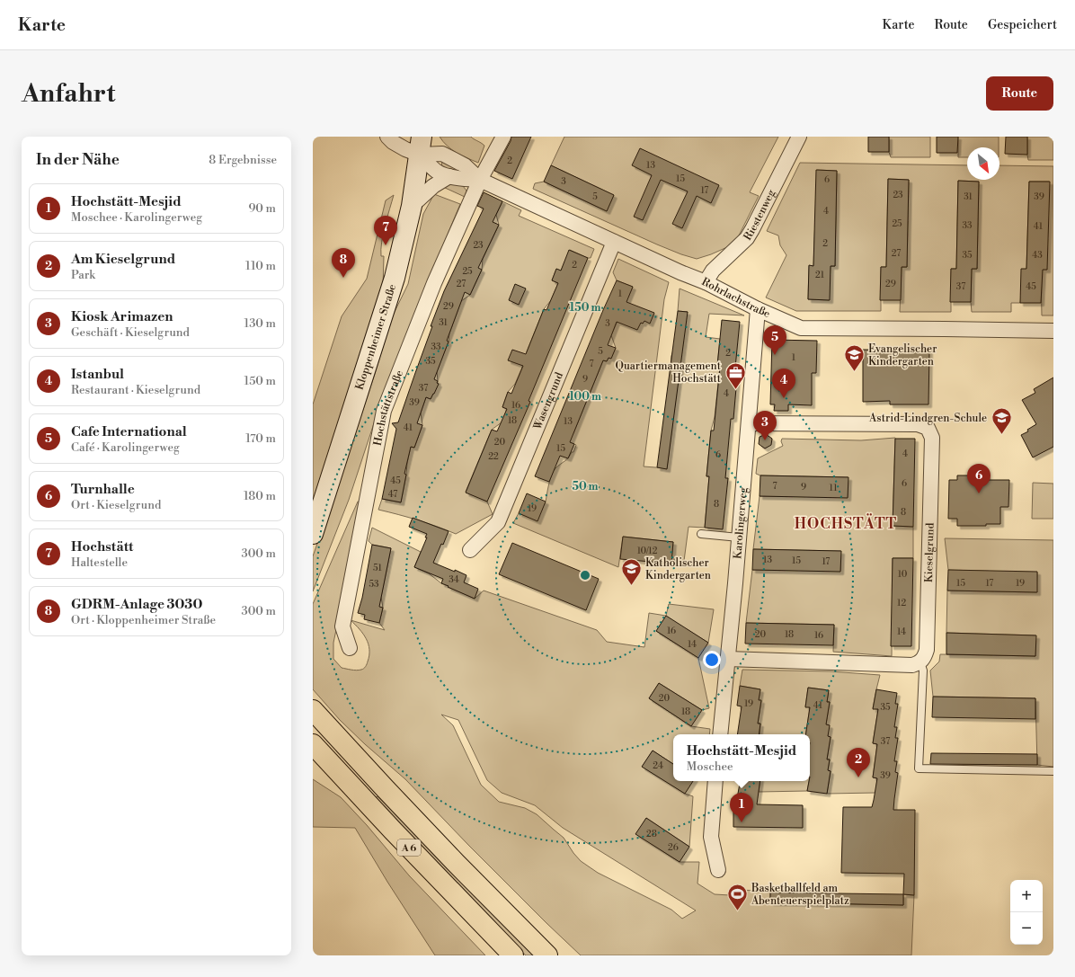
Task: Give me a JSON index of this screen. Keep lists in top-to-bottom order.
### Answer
{
  "streets": {
    "highway": ["A 6"],
    "main road": ["Kloppenheimer Straße"],
    "street": [
      "Riestenweg",
      "Rohrlachstraße",
      "Wasengrund",
      "Hochstättstraße",
      "Karolingerweg",
      "Kieselgrund"
    ]
  },
  "crossings": [
    ["Riestenweg", "Rohrlachstraße"],
    ["Rohrlachstraße", "Kloppenheimer Straße"],
    ["Rohrlachstraße", "Wasengrund"],
    ["Rohrlachstraße", "Hochstättstraße"],
    ["Rohrlachstraße", "Karolingerweg"],
    ["Karolingerweg", "Kieselgrund"]
  ],
  "districts": ["HOCHSTÄTT"],
  "places": {
    "school or university": ["Evangelischer Kindergarten", "Astrid-Lindgren-Schule", "Katholischer Kindergarten"],
    "office": ["Quartiermanagement Hochstätt"],
    "sports": ["Basketballfeld am Abenteuerspielplatz"]
  },
  "house_numbers": [
    "2",
    "13",
    "15",
    "6",
    "3",
    "17",
    "23",
    "5",
    "31",
    "39",
    "4",
    "25",
    "33",
    "41",
    "2",
    "23",
    "27",
    "35",
    "43",
    "2",
    "25",
    "21",
    "27",
    "29",
    "37",
    "45",
    "1",
    "29",
    "31",
    "3",
    "33",
    "5",
    "2",
    "1",
    "35",
    "7",
    "9",
    "37",
    "4",
    "39",
    "16",
    "18",
    "13",
    "41",
    "20",
    "15",
    "4",
    "6",
    "22",
    "45",
    "6",
    "7",
    "9",
    "11",
    "47",
    "8",
    "19",
    "8",
    "10/12",
    "13",
    "15",
    "17",
    "51",
    "10",
    "34",
    "15",
    "17",
    "19",
    "53",
    "12",
    "16",
    "14",
    "20",
    "18",
    "16",
    "14",
    "20",
    "19",
    "41",
    "35",
    "18",
    "37",
    "24",
    "39",
    "28",
    "26"
  ],
  "north": "bottom right",
  "page": {
    "header": "Karte",
    "nav": ["Karte", "Route", "Gespeichert"],
    "buttons": "Route",
    "title": "Anfahrt",
    "heading": ["In der Nähe", "8 Ergebnisse"],
    "list": [
      {
        "mark": "1",
        "name": "Hochstätt-Mesjid",
        "note": "Moschee · Karolingerweg",
        "value": "90 m"
      },
      {
        "mark": "2",
        "name": "Am Kieselgrund",
        "note": "Park",
        "value": "110 m"
      },
      {
        "mark": "3",
        "name": "Kiosk Arimazen",
        "note": "Geschäft · Kieselgrund",
        "value": "130 m"
      },
      {
        "mark": "4",
        "name": "Istanbul",
        "note": "Restaurant · Kieselgrund",
        "value": "150 m"
      },
      {
        "mark": "5",
        "name": "Cafe International",
        "note": "Café · Karolingerweg",
        "value": "170 m"
      },
      {
        "mark": "6",
        "name": "Turnhalle",
        "note": "Ort · Kieselgrund",
        "value": "180 m"
      },
      {
        "mark": "7",
        "name": "Hochstätt",
        "note": "Haltestelle",
        "value": "300 m"
      },
      {
        "mark": "8",
        "name": "GDRM-Anlage 3030",
        "note": "Ort · Kloppenheimer Straße",
        "value": "300 m"
      }
    ],
    "pins": [
      "7",
      "8",
      "5",
      "4",
      "3",
      "6",
      "2",
      "1"
    ],
    "popup": ["Hochstätt-Mesjid", "Moschee"],
    "map_buttons": ["+", "−"]
  },
  "rings": ["150 m", "100 m", "50 m"]
}
